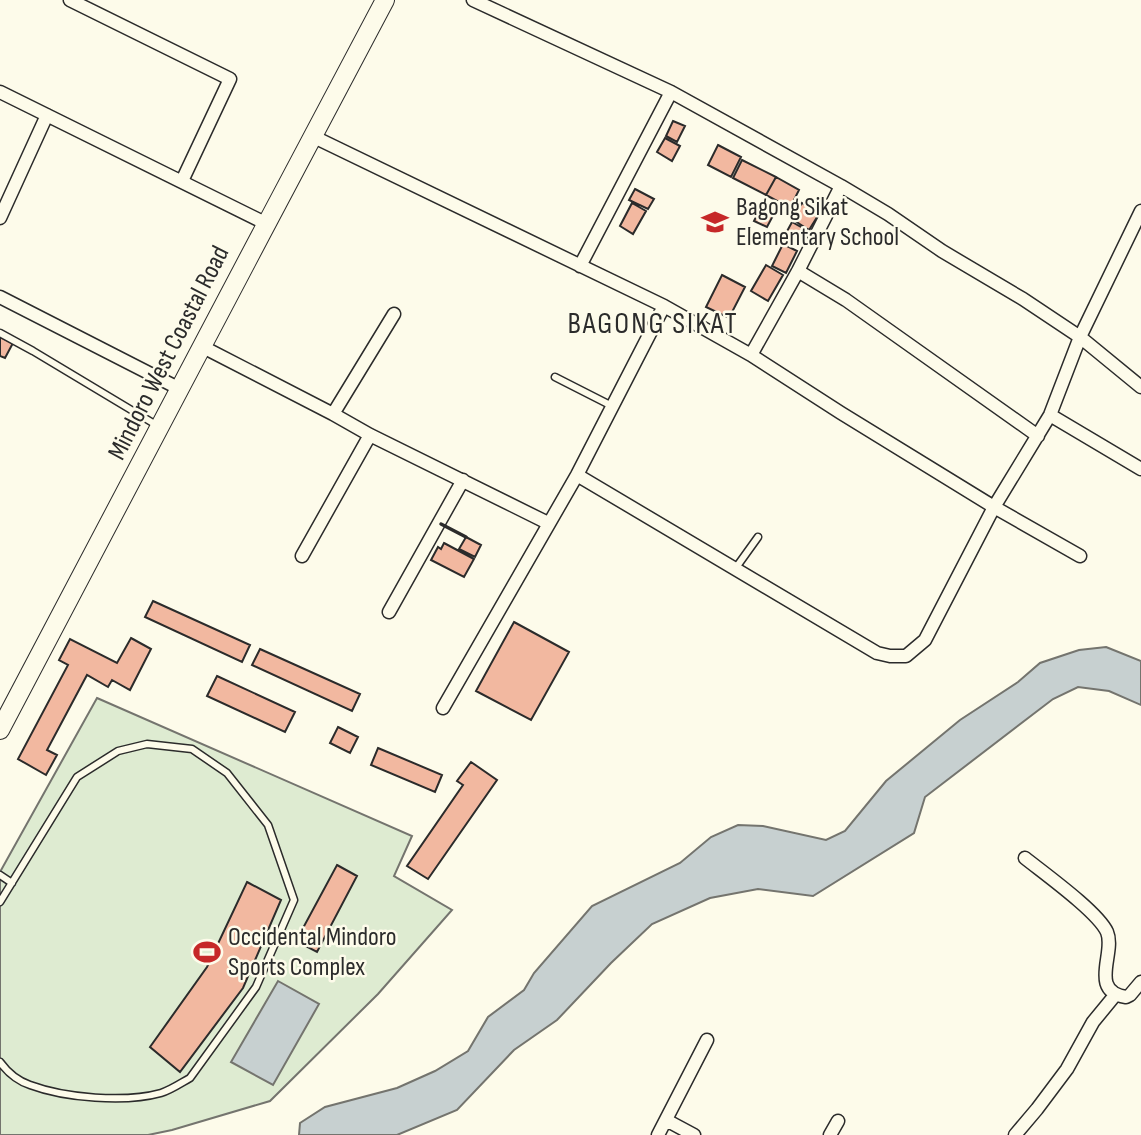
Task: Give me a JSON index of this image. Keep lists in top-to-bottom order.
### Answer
{
  "streets": {
    "main road": ["Mindoro West Coastal Road"]
  },
  "districts": ["BAGONG SIKAT"],
  "places": {
    "school or university": ["Bagong Sikat Elementary School"],
    "sports": ["Occidental Mindoro Sports Complex"]
  }
}
